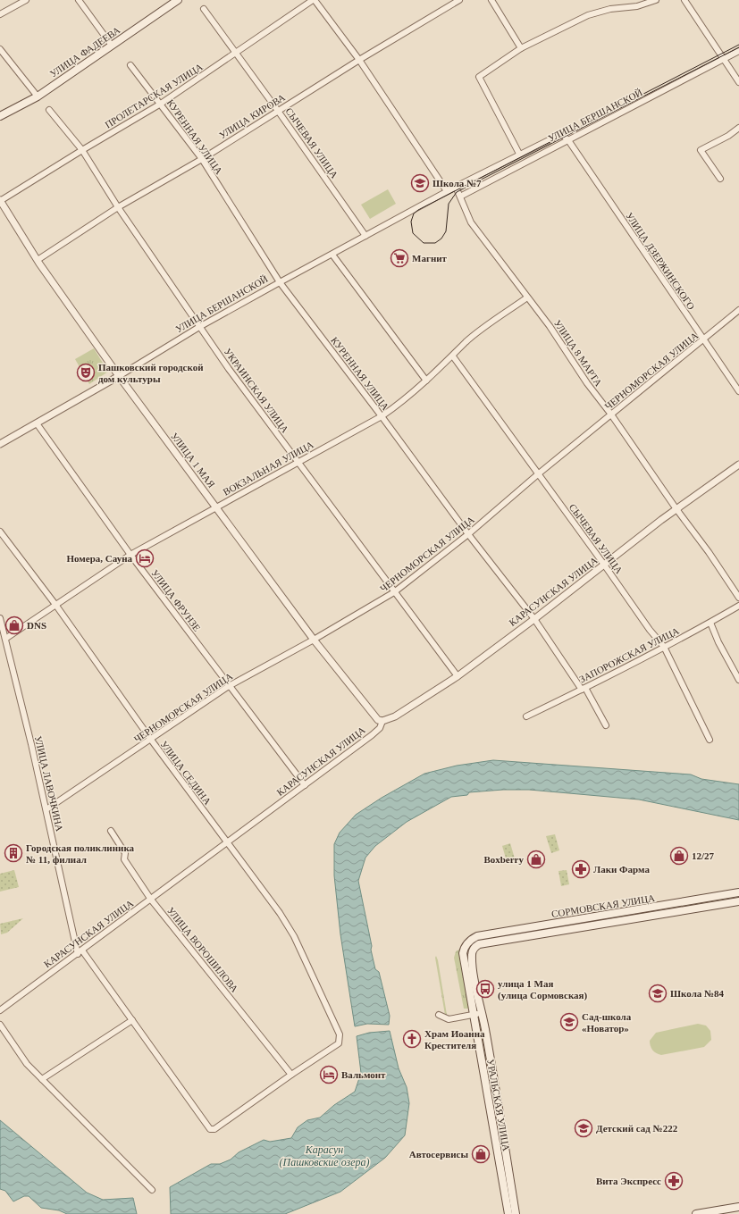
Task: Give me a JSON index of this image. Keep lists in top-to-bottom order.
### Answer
{
  "streets": {
    "main road": ["УЛИЦА ФАДЕЕВА", "СОРМОВСКАЯ УЛИЦА", "УРАЛЬСКАЯ УЛИЦА"],
    "street": [
      "ПРОЛЕТАРСКАЯ УЛИЦА",
      "УЛИЦА БЕРШАНСКОЙ",
      "УЛИЦА КИРОВА",
      "КУРЕННАЯ УЛИЦА",
      "СЫЧЕВАЯ УЛИЦА",
      "УЛИЦА ДЗЕРЖИНСКОГО",
      "УЛИЦА 8 МАРТА",
      "ЧЕРНОМОРСКАЯ УЛИЦА",
      "УКРАИНСКАЯ УЛИЦА",
      "УЛИЦА 1 МАЯ",
      "ВОКЗАЛЬНАЯ УЛИЦА",
      "КАРАСУНСКАЯ УЛИЦА",
      "УЛИЦА ФРУНЗЕ",
      "ЗАПОРОЖСКАЯ УЛИЦА",
      "УЛИЦА СЕДИНА",
      "УЛИЦА ЛАВОЧКИНА",
      "УЛИЦА ВОРОШИЛОВА"
    ]
  },
  "crossings": [
    ["ПРОЛЕТАРСКАЯ УЛИЦА", "КУРЕННАЯ УЛИЦА"],
    ["ПРОЛЕТАРСКАЯ УЛИЦА", "СЫЧЕВАЯ УЛИЦА"],
    ["ПРОЛЕТАРСКАЯ УЛИЦА", "УКРАИНСКАЯ УЛИЦА"],
    ["ПРОЛЕТАРСКАЯ УЛИЦА", "УЛИЦА 1 МАЯ"],
    ["УЛИЦА БЕРШАНСКОЙ", "КУРЕННАЯ УЛИЦА"],
    ["УЛИЦА БЕРШАНСКОЙ", "СЫЧЕВАЯ УЛИЦА"],
    ["УЛИЦА БЕРШАНСКОЙ", "УЛИЦА ДЗЕРЖИНСКОГО"],
    ["УЛИЦА БЕРШАНСКОЙ", "УЛИЦА 8 МАРТА"],
    ["УЛИЦА БЕРШАНСКОЙ", "УКРАИНСКАЯ УЛИЦА"],
    ["УЛИЦА БЕРШАНСКОЙ", "УЛИЦА 1 МАЯ"],
    ["УЛИЦА БЕРШАНСКОЙ", "УЛИЦА ФРУНЗЕ"],
    ["УЛИЦА КИРОВА", "КУРЕННАЯ УЛИЦА"],
    ["УЛИЦА КИРОВА", "СЫЧЕВАЯ УЛИЦА"],
    ["УЛИЦА КИРОВА", "УКРАИНСКАЯ УЛИЦА"],
    ["УЛИЦА КИРОВА", "УЛИЦА 1 МАЯ"],
    ["КУРЕННАЯ УЛИЦА", "ЧЕРНОМОРСКАЯ УЛИЦА"],
    ["КУРЕННАЯ УЛИЦА", "ВОКЗАЛЬНАЯ УЛИЦА"],
    ["КУРЕННАЯ УЛИЦА", "КАРАСУНСКАЯ УЛИЦА"],
    ["КУРЕННАЯ УЛИЦА", "ЗАПОРОЖСКАЯ УЛИЦА"],
    ["СЫЧЕВАЯ УЛИЦА", "ЧЕРНОМОРСКАЯ УЛИЦА"],
    ["СЫЧЕВАЯ УЛИЦА", "ВОКЗАЛЬНАЯ УЛИЦА"],
    ["СЫЧЕВАЯ УЛИЦА", "КАРАСУНСКАЯ УЛИЦА"],
    ["СЫЧЕВАЯ УЛИЦА", "ЗАПОРОЖСКАЯ УЛИЦА"],
    ["УЛИЦА ДЗЕРЖИНСКОГО", "ЧЕРНОМОРСКАЯ УЛИЦА"],
    ["УЛИЦА 8 МАРТА", "ЧЕРНОМОРСКАЯ УЛИЦА"],
    ["УЛИЦА 8 МАРТА", "ВОКЗАЛЬНАЯ УЛИЦА"],
    ["УЛИЦА 8 МАРТА", "КАРАСУНСКАЯ УЛИЦА"],
    ["ЧЕРНОМОРСКАЯ УЛИЦА", "УКРАИНСКАЯ УЛИЦА"],
    ["ЧЕРНОМОРСКАЯ УЛИЦА", "УЛИЦА 1 МАЯ"],
    ["ЧЕРНОМОРСКАЯ УЛИЦА", "УЛИЦА ФРУНЗЕ"],
    ["ЧЕРНОМОРСКАЯ УЛИЦА", "УЛИЦА СЕДИНА"],
    ["ЧЕРНОМОРСКАЯ УЛИЦА", "УЛИЦА ЛАВОЧКИНА"],
    ["УКРАИНСКАЯ УЛИЦА", "ВОКЗАЛЬНАЯ УЛИЦА"],
    ["УКРАИНСКАЯ УЛИЦА", "КАРАСУНСКАЯ УЛИЦА"],
    ["УЛИЦА 1 МАЯ", "ВОКЗАЛЬНАЯ УЛИЦА"],
    ["УЛИЦА 1 МАЯ", "КАРАСУНСКАЯ УЛИЦА"],
    ["ВОКЗАЛЬНАЯ УЛИЦА", "УЛИЦА ФРУНЗЕ"],
    ["ВОКЗАЛЬНАЯ УЛИЦА", "УЛИЦА СЕДИНА"],
    ["ВОКЗАЛЬНАЯ УЛИЦА", "УЛИЦА ЛАВОЧКИНА"],
    ["КАРАСУНСКАЯ УЛИЦА", "УЛИЦА ФРУНЗЕ"],
    ["КАРАСУНСКАЯ УЛИЦА", "УЛИЦА СЕДИНА"],
    ["КАРАСУНСКАЯ УЛИЦА", "УЛИЦА ЛАВОЧКИНА"],
    ["КАРАСУНСКАЯ УЛИЦА", "УЛИЦА ВОРОШИЛОВА"],
    ["УЛИЦА СЕДИНА", "УЛИЦА ВОРОШИЛОВА"],
    ["СОРМОВСКАЯ УЛИЦА", "УРАЛЬСКАЯ УЛИЦА"]
  ],
  "water": ["Карасун (Пашковские озера)"],
  "places": {
    "school or university": [
      "Школа №7",
      "Школа №84",
      "Сад-школа «Новатор»",
      "Детский сад №222"
    ],
    "supermarket": ["Магнит"],
    "theatre": ["Пашковский городской дом культуры"],
    "hotel": ["Номера, Сауна", "Вальмонт"],
    "shop": [
      "DNS",
      "12/27",
      "Boxberry",
      "Автосервисы"
    ],
    "building": ["Городская поликлиника № 11, филиал"],
    "pharmacy": ["Лаки Фарма", "Вита Экспресс"],
    "bus stop": ["улица 1 Мая (улица Сормовская)"],
    "church": ["Храм Иоанна Крестителя"]
  }
}
